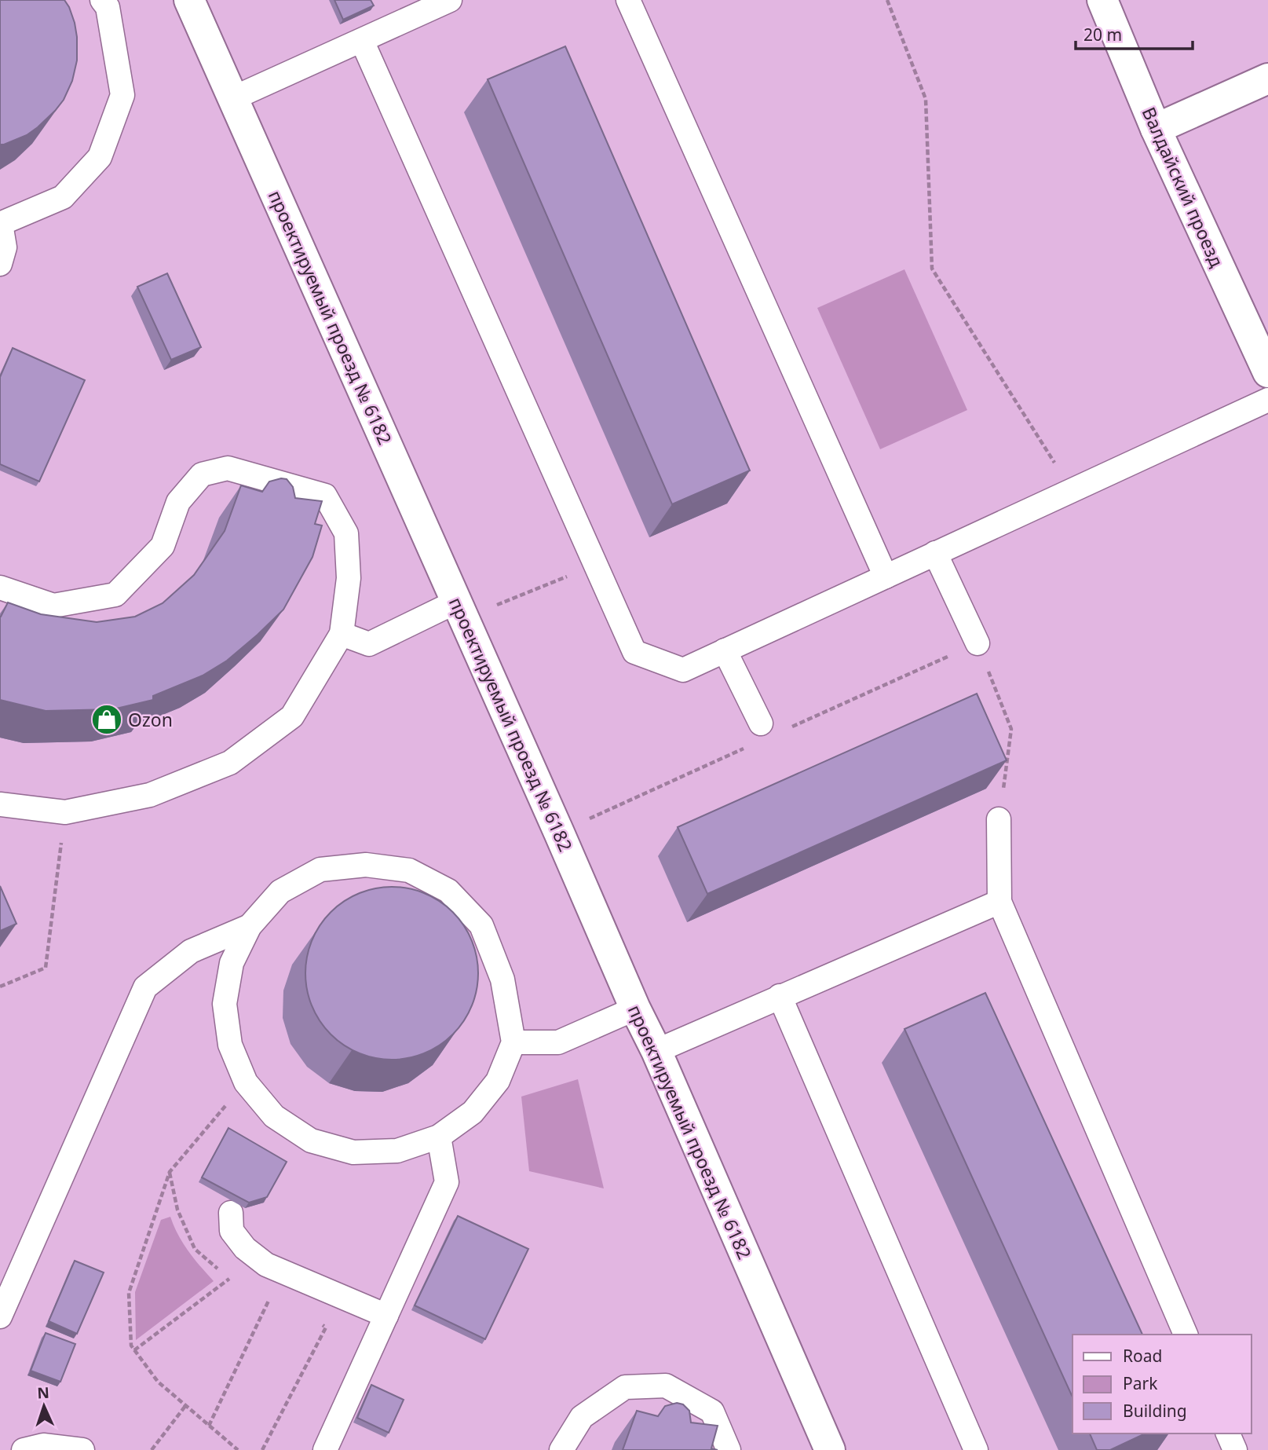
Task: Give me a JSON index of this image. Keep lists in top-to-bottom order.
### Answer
{
  "streets": {
    "street": ["Валдайский проезд", "проектируемый проезд № 6182"]
  },
  "places": {
    "shop": ["Ozon"]
  },
  "legend": ["Road", "Park", "Building"],
  "scale_bar": "20 m",
  "north": "top"
}
